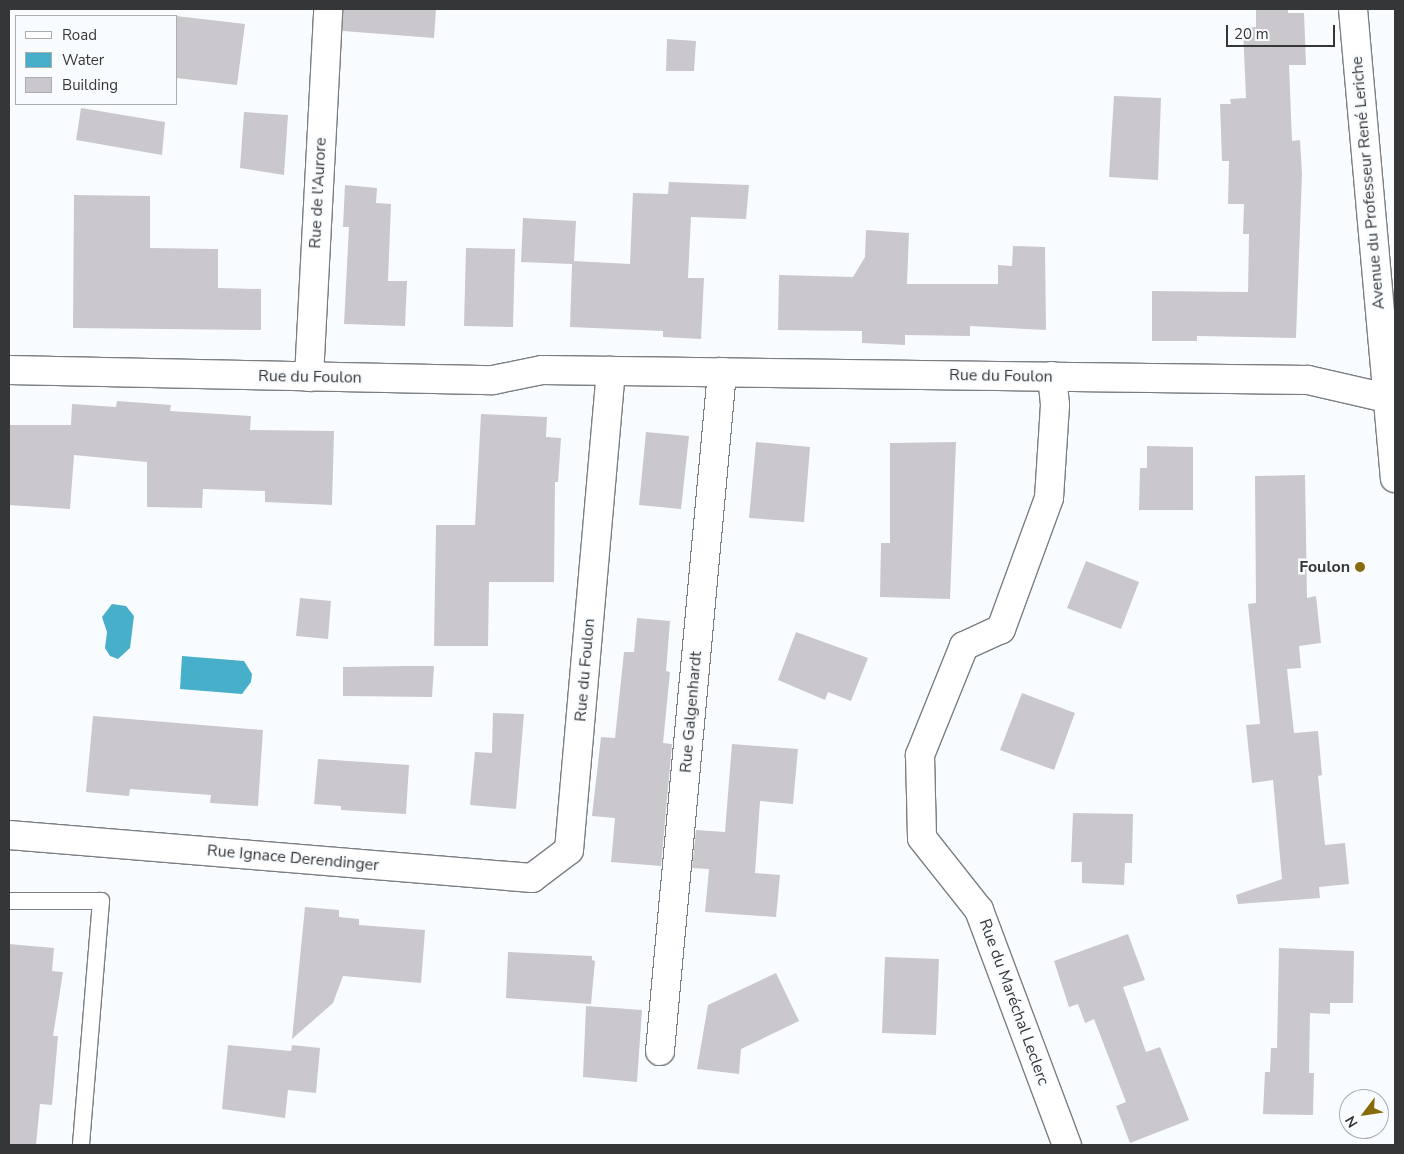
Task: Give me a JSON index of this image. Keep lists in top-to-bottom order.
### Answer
{
  "streets": {
    "street": [
      "Avenue du Professeur René Leriche",
      "Rue de l'Aurore",
      "Rue du Foulon",
      "Rue Galgenhardt",
      "Rue Ignace Derendinger",
      "Rue du Maréchal Leclerc"
    ]
  },
  "crossings": [
    ["Avenue du Professeur René Leriche", "Rue du Foulon"],
    ["Rue de l'Aurore", "Rue du Foulon"],
    ["Rue du Foulon", "Rue Galgenhardt"],
    ["Rue du Foulon", "Rue Ignace Derendinger"],
    ["Rue du Foulon", "Rue du Maréchal Leclerc"]
  ],
  "places": ["Foulon"],
  "legend": ["Road", "Water", "Building"],
  "scale_bar": "20 m",
  "north": "bottom left"
}
